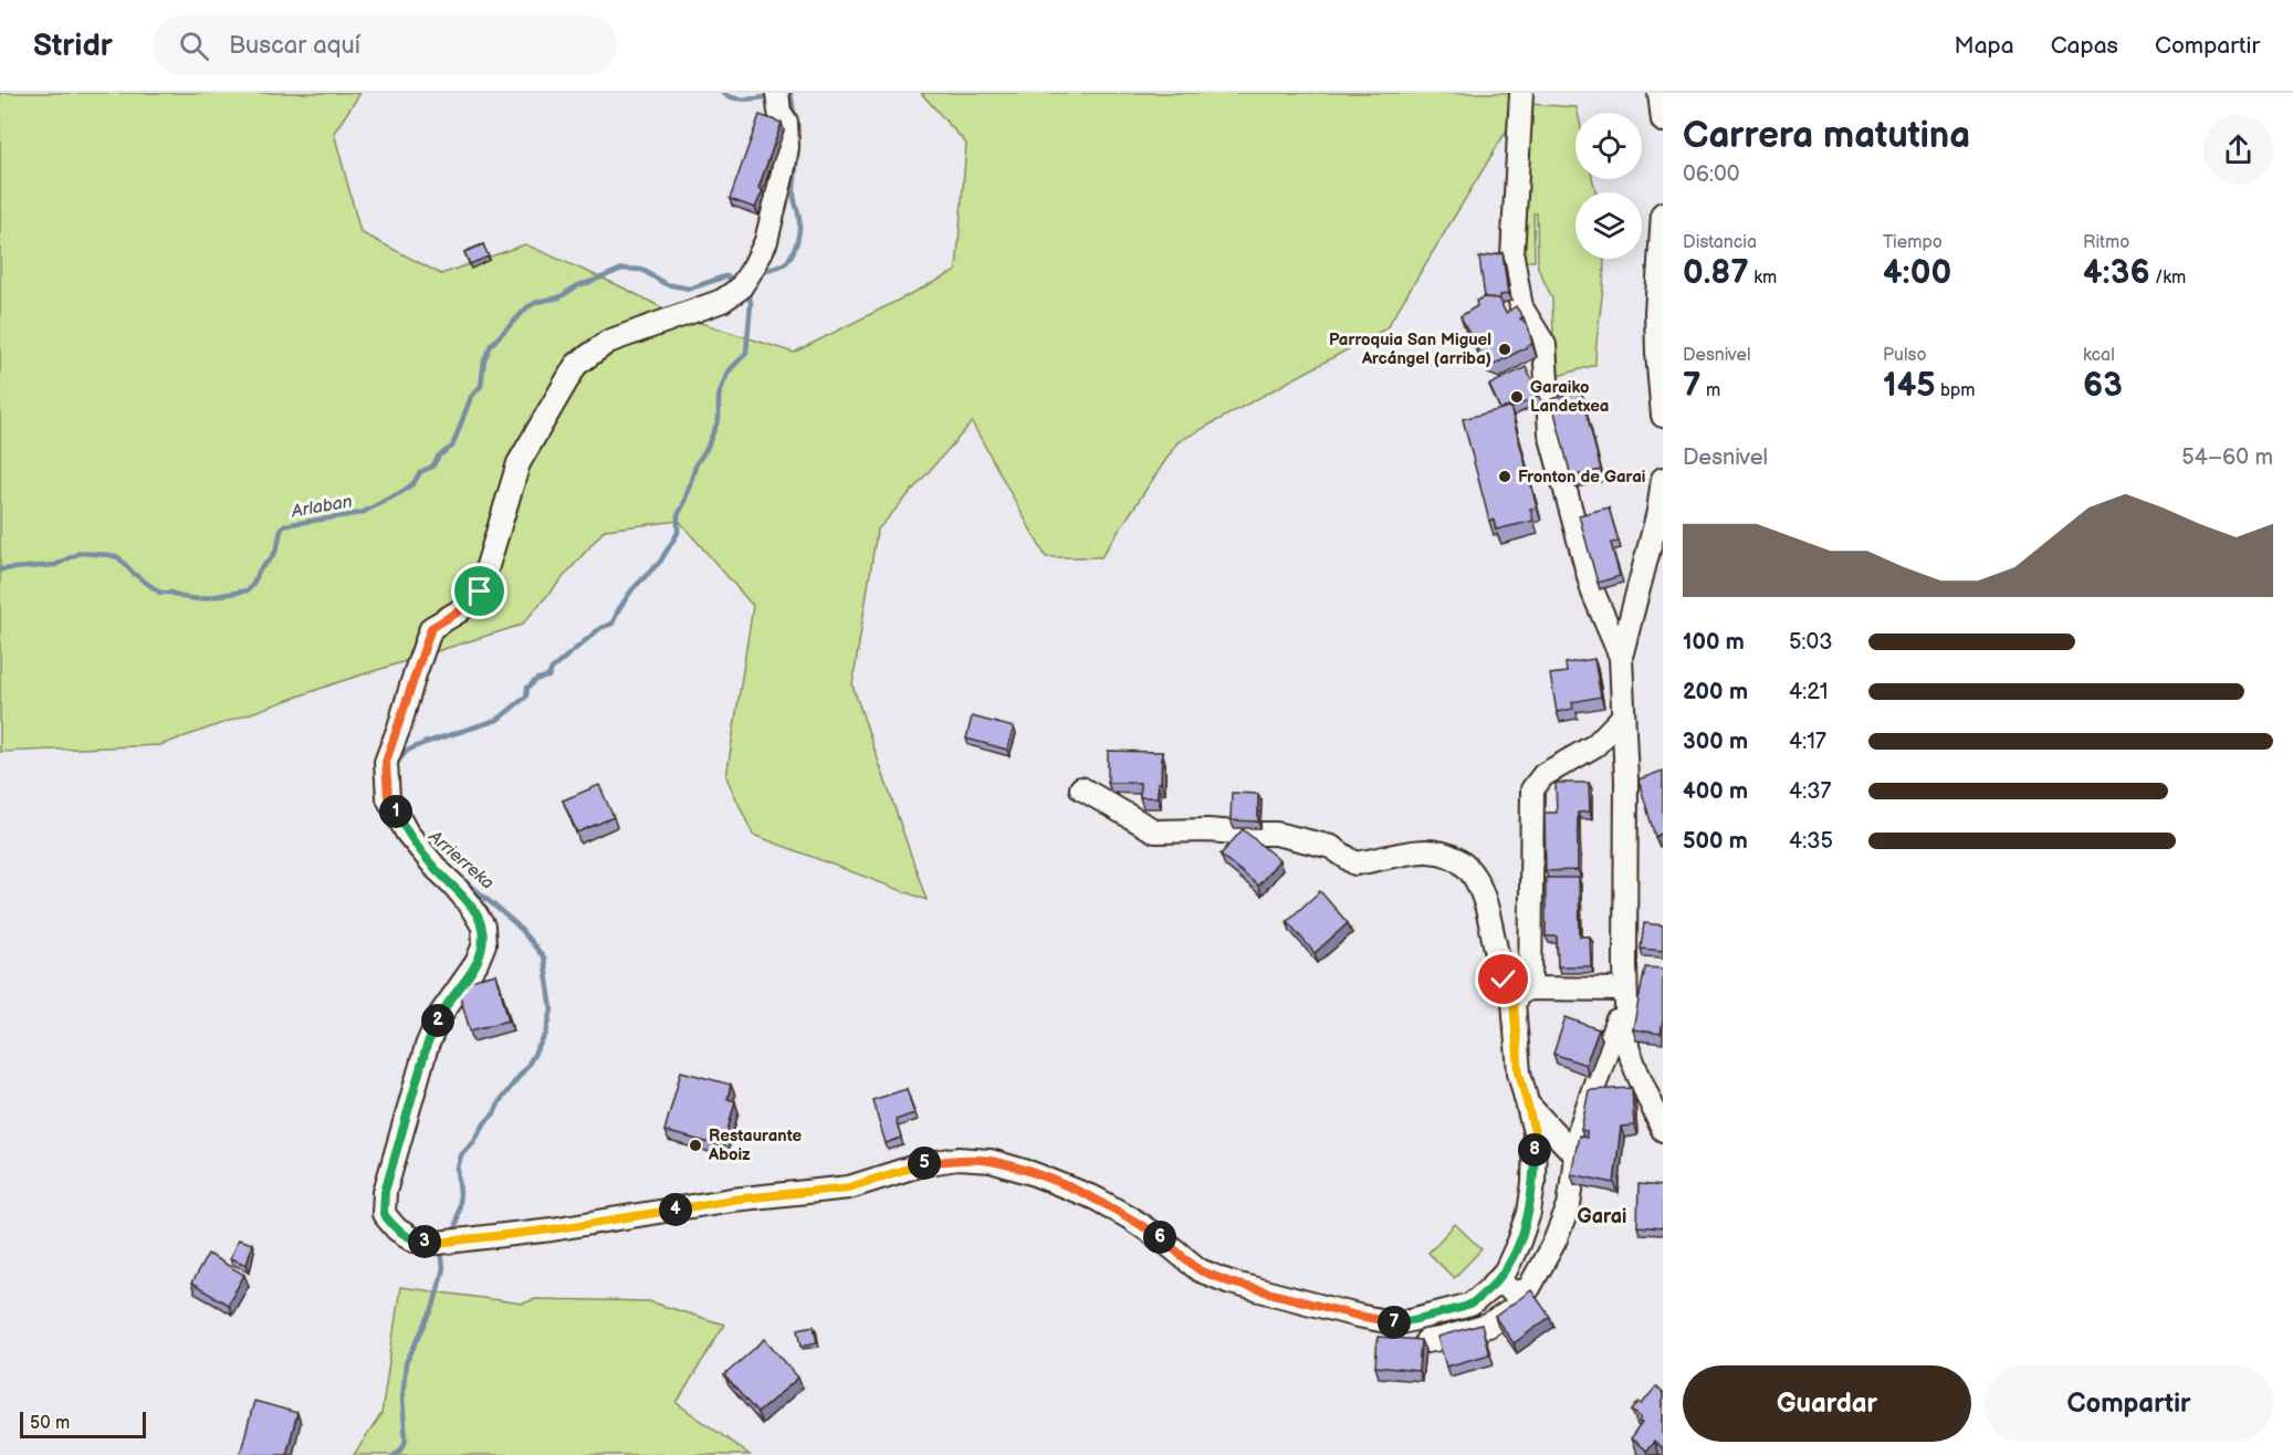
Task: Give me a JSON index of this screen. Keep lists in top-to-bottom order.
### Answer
{
  "districts": ["Garai"],
  "water": ["Arlaban", "Arrierreka"],
  "places": [
    "Parroquia San Miguel Arcángel (arriba)",
    "Garaiko Landetxea",
    "Fronton de Garai",
    "Restaurante Aboiz"
  ],
  "scale_bar": "50 m",
  "page": {
    "header": "Stridr",
    "search": "Buscar aquí",
    "nav": ["Mapa", "Capas", "Compartir"],
    "heading": ["Carrera matutina", "06:00"],
    "stats": [
      ["Distancia", "0.87 km"],
      ["Tiempo", "4:00"],
      ["Ritmo", "4:36 /km"],
      ["Desnivel", "7 m"],
      ["Pulso", "145 bpm"],
      ["kcal", "63"]
    ],
    "chart": ["Desnivel", "54–60 m"],
    "list": [
      {
        "name": "100 m",
        "note": "5:03"
      },
      {
        "name": "200 m",
        "note": "4:21"
      },
      {
        "name": "300 m",
        "note": "4:17"
      },
      {
        "name": "400 m",
        "note": "4:37"
      },
      {
        "name": "500 m",
        "note": "4:35"
      }
    ],
    "pins": [
      "1",
      "2",
      "8",
      "5",
      "4",
      "6",
      "3",
      "7"
    ],
    "buttons": ["Guardar", "Compartir"],
    "scale": "50 m"
  }
}
